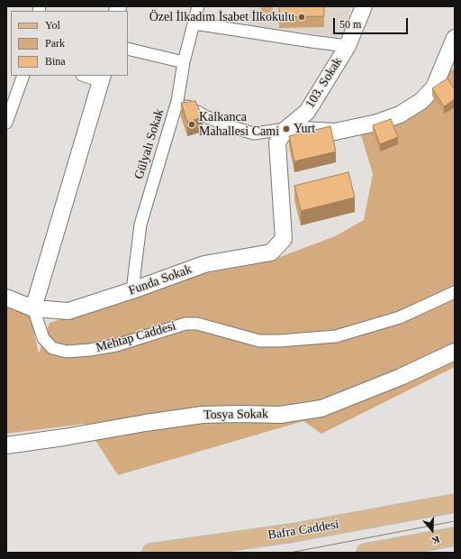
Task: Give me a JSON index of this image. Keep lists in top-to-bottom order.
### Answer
{
  "streets": {
    "main road": ["Bafra Caddesi"],
    "street": [
      "103. Sokak",
      "Gülyalı Sokak",
      "Funda Sokak",
      "Mehtap Caddesi",
      "Tosya Sokak"
    ]
  },
  "crossings": [
    ["103. Sokak", "Funda Sokak"],
    ["Gülyalı Sokak", "Funda Sokak"],
    ["Funda Sokak", "Mehtap Caddesi"]
  ],
  "places": ["Özel İlkadım İsabet İlkokulu", "Kalkanca Mahallesi Cami", "Yurt"],
  "legend": ["Yol", "Park", "Bina"],
  "scale_bar": "50 m",
  "north": "bottom"
}
